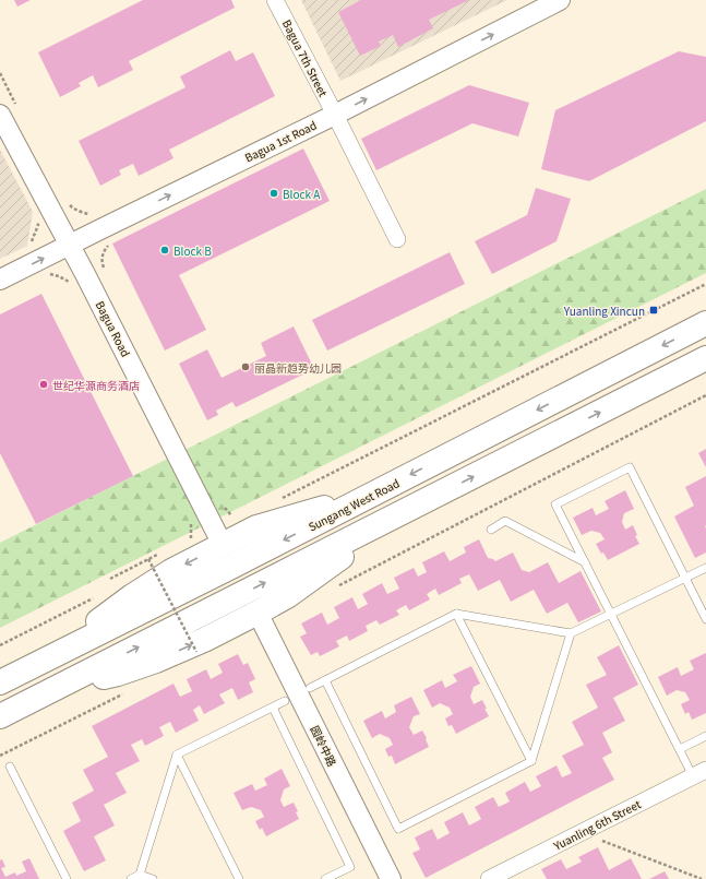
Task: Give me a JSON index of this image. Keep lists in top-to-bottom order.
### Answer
{
  "streets": {
    "main road": ["Sungang West Road"],
    "street": [
      "Bagua 7th Street",
      "Bagua 1st Road",
      "Bagua Road",
      "园岭中路",
      "Yuanling 6th Street"
    ]
  },
  "crossings": [
    ["Bagua 7th Street", "Bagua 1st Road"],
    ["Bagua 1st Road", "Bagua Road"]
  ],
  "one_way": ["Bagua 1st Road"],
  "places": {
    "other": [
      "Block A",
      "Block B",
      "丽晶新趋势幼儿园",
      "世纪华源商务酒店"
    ],
    "transit": ["Yuanling Xincun"]
  }
}
